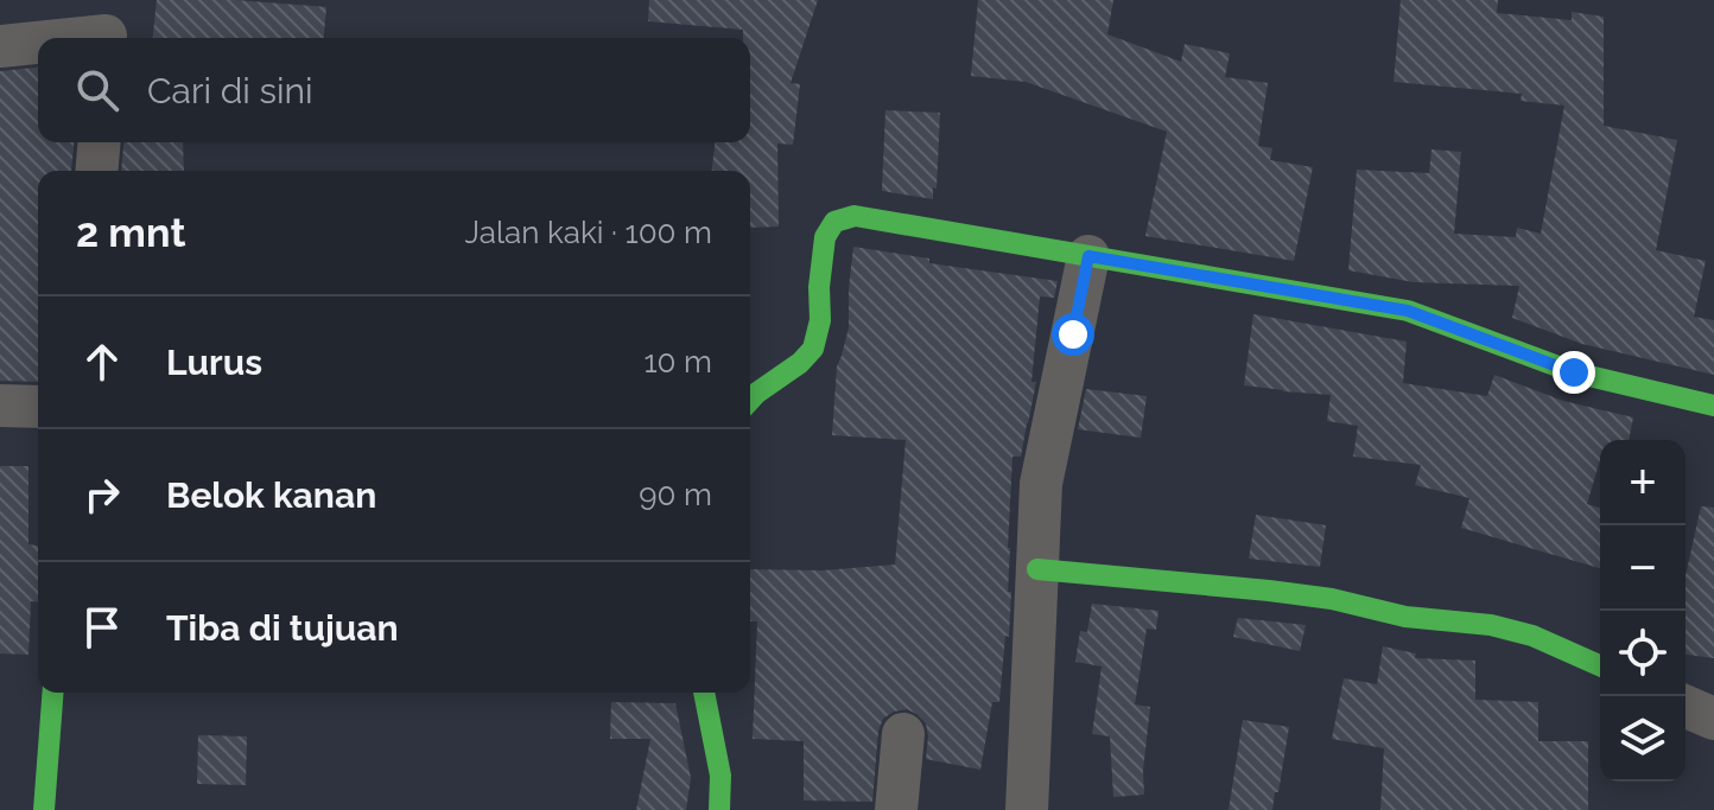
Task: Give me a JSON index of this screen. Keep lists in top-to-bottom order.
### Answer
{
  "page": {
    "search": "Cari di sini",
    "heading": ["2 mnt", "Jalan kaki · 100 m"],
    "list": [
      ["Lurus", "10 m"],
      ["Belok kanan", "90 m"],
      "Tiba di tujuan"
    ],
    "map_buttons": ["+", "−"]
  }
}
